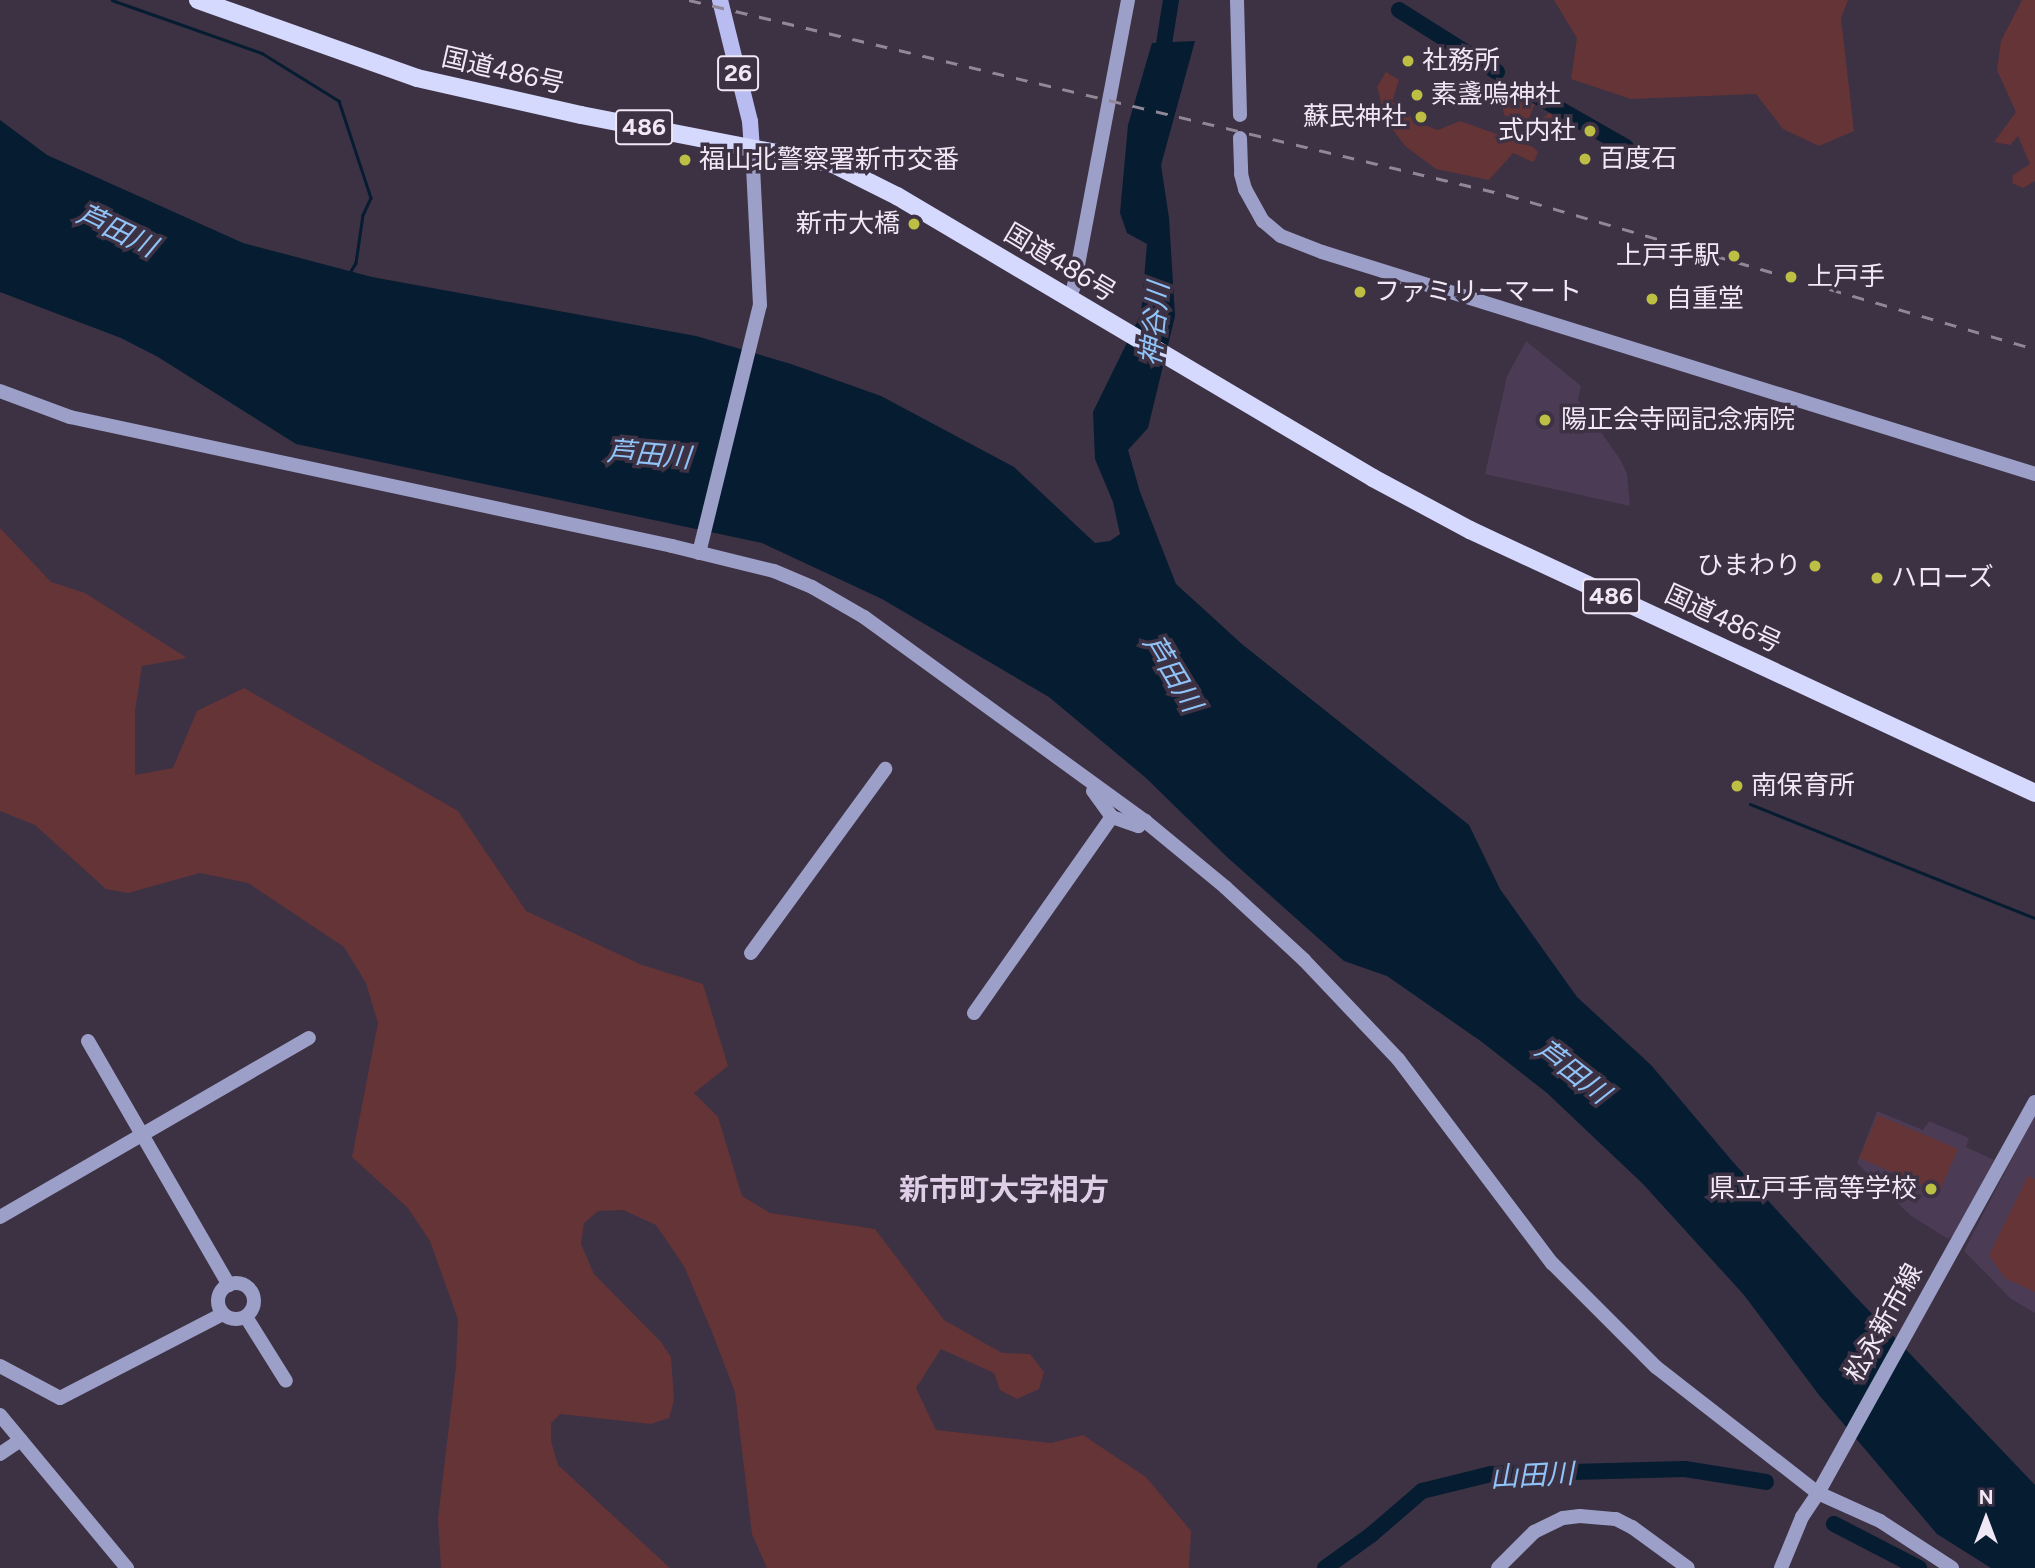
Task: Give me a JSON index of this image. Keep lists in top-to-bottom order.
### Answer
{
  "streets": {
    "highway": ["国道486号", "486"],
    "main road": ["26"],
    "street": ["松永新市線"]
  },
  "crossings": [
    ["国道486号", "26"]
  ],
  "districts": ["新市町大字相方"],
  "water": ["芦田川", "神谷川", "山田川"],
  "places": [
    "社務所",
    "素盞嗚神社",
    "蘇民神社",
    "式内社",
    "百度石",
    "福山北警察署新市交番",
    "新市大橋",
    "上戸手駅",
    "上戸手",
    "ファミリーマート",
    "自重堂",
    "陽正会寺岡記念病院",
    "ひまわり",
    "ハローズ",
    "南保育所",
    "県立戸手高等学校"
  ],
  "north": "top"
}
